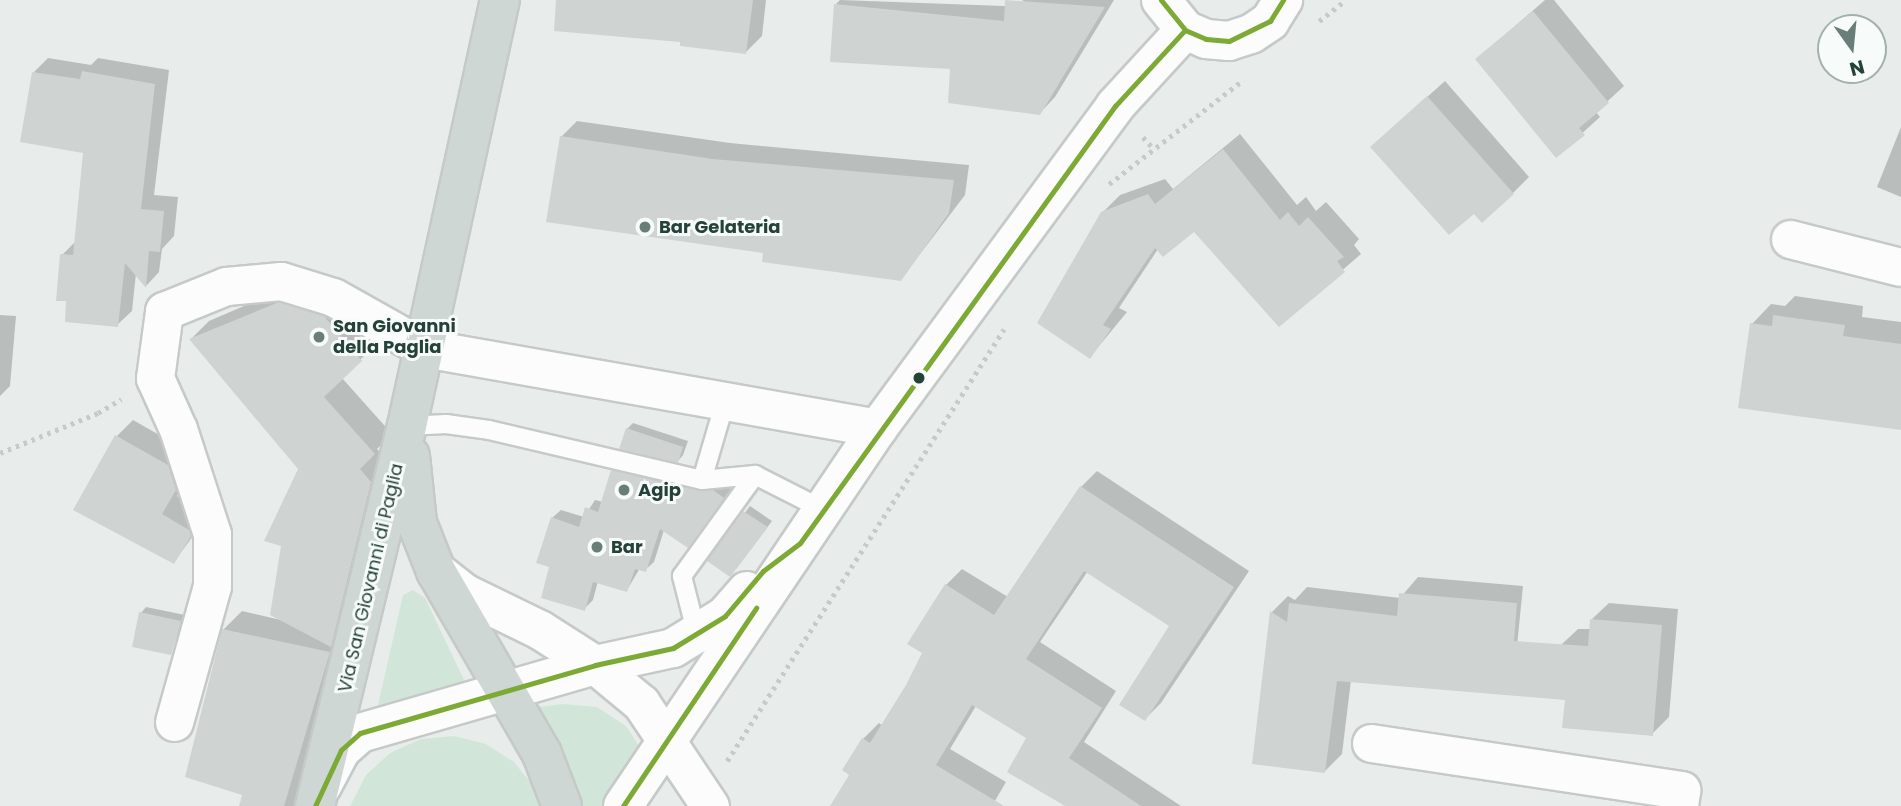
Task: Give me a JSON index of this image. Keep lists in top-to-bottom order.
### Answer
{
  "streets": {
    "main road": ["Via San Giovanni di Paglia"]
  },
  "places": [
    "Bar Gelateria",
    "San Giovanni della Paglia",
    "Agip",
    "Bar"
  ],
  "north": "bottom"
}
